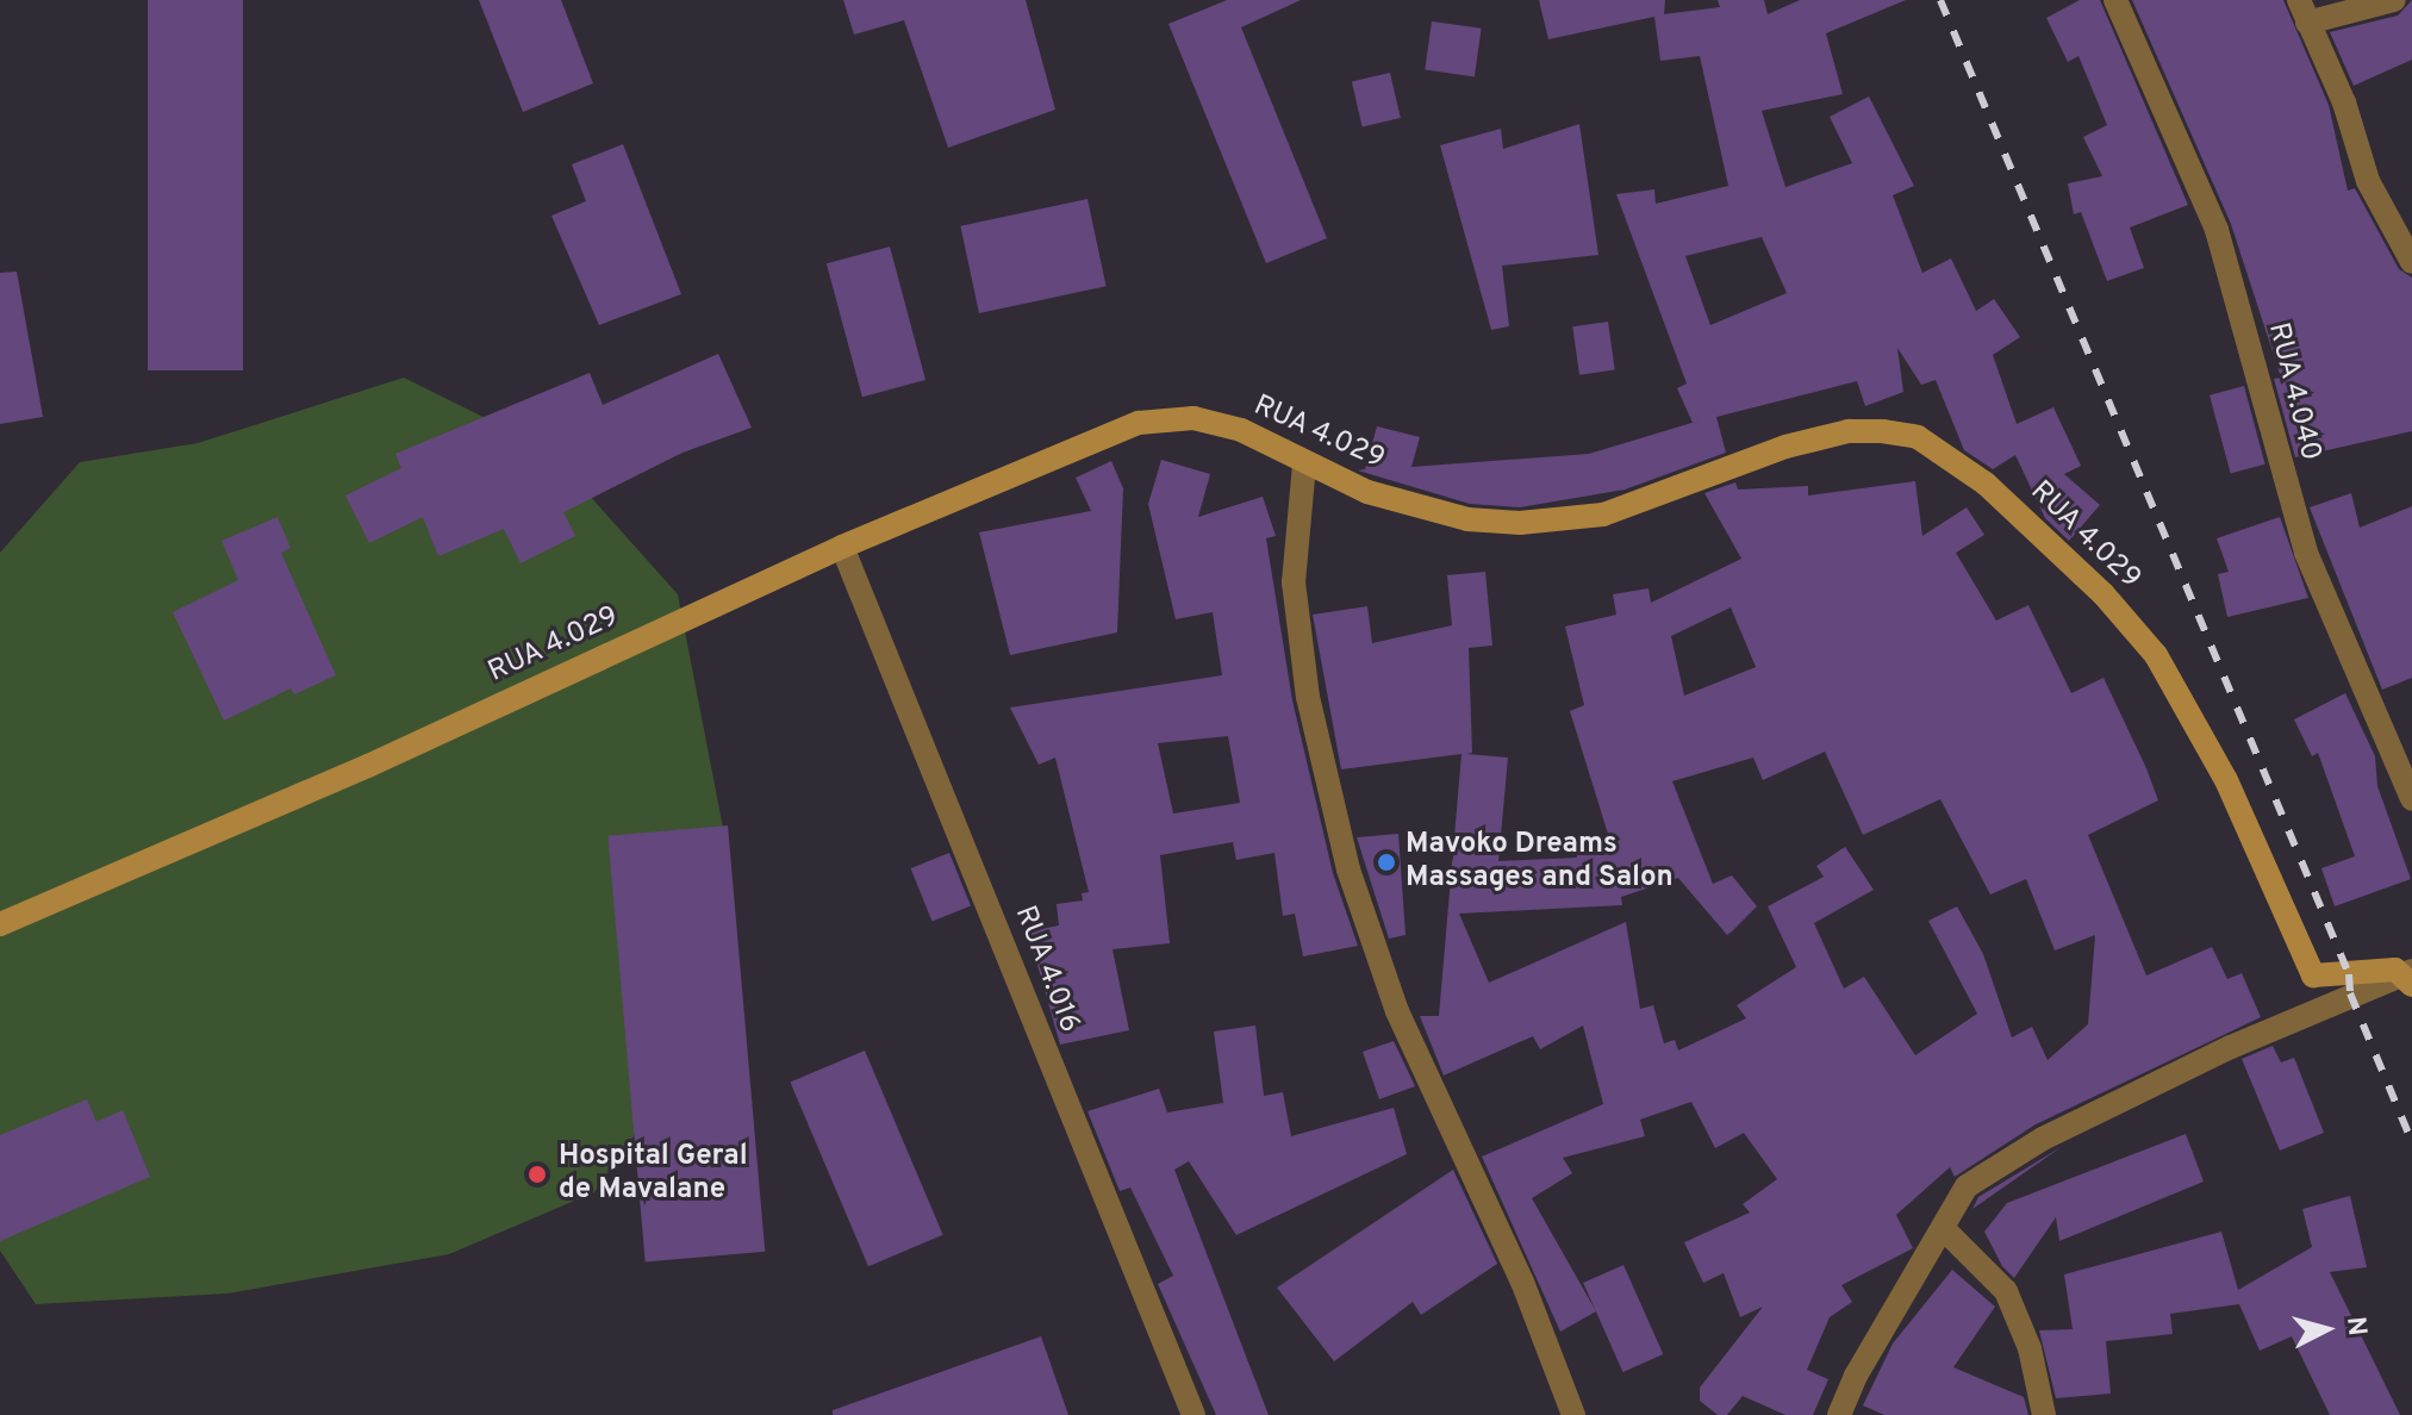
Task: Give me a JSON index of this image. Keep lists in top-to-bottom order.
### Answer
{
  "streets": {
    "street": ["RUA 4.040", "RUA 4.029", "RUA 4.016"]
  },
  "crossings": [
    ["RUA 4.029", "RUA 4.016"]
  ],
  "places": ["Mavoko Dreams Massages and Salon", "Hospital Geral de Mavalane"],
  "north": "right"
}
